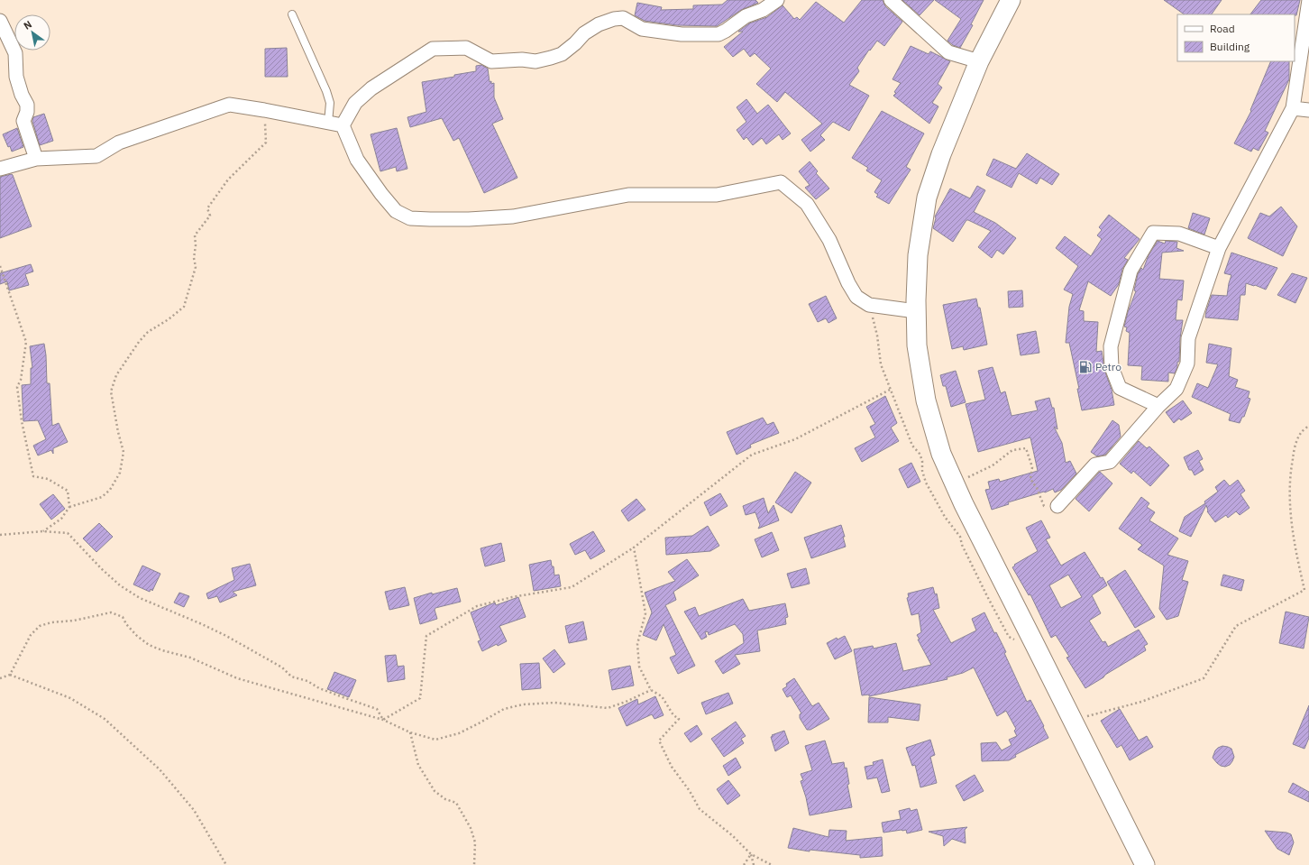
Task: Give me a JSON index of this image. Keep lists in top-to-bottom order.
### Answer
{
  "places": {
    "fuel station": ["Petro"]
  },
  "legend": ["Road", "Building"],
  "north": "top left"
}
